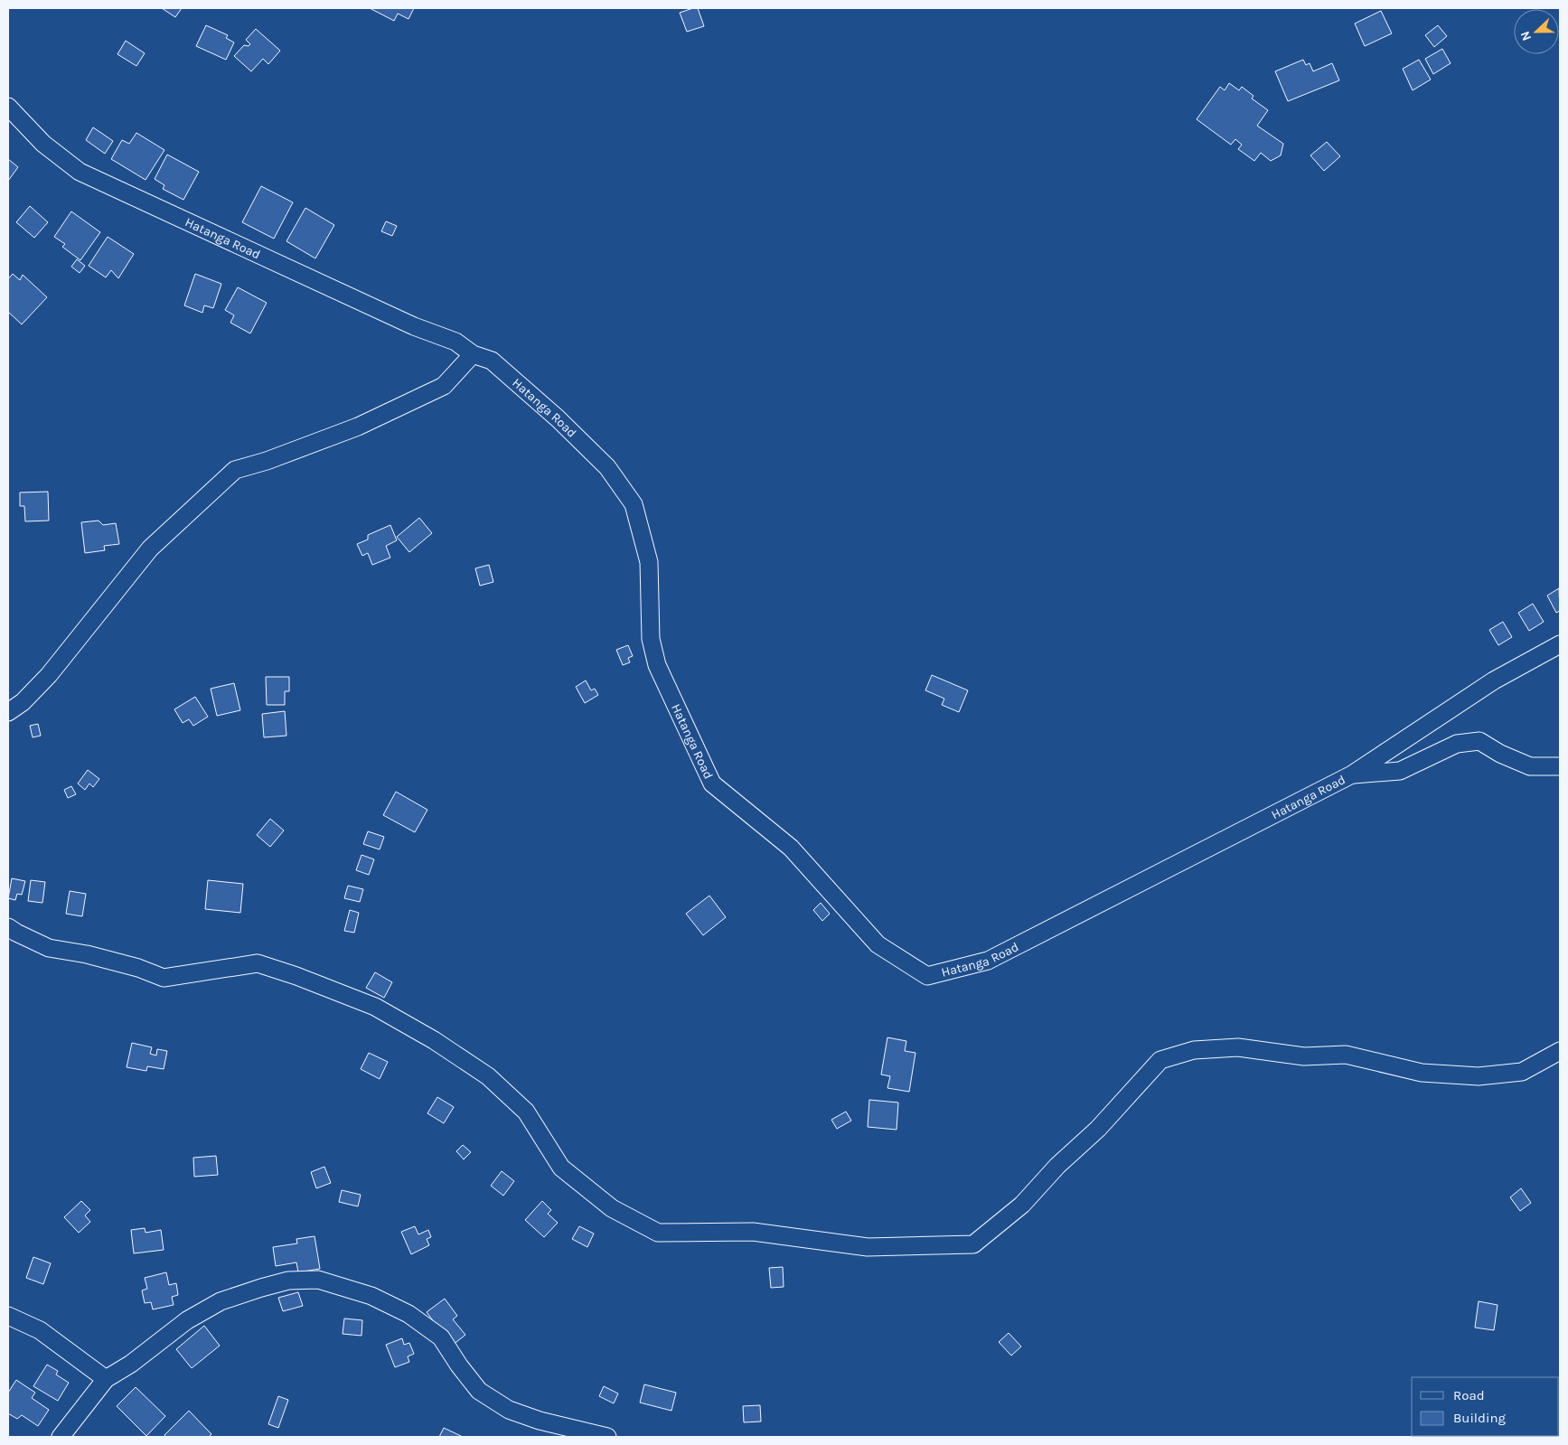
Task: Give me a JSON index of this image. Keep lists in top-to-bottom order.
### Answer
{
  "streets": {
    "street": ["Hatanga Road"]
  },
  "legend": ["Road", "Building"],
  "north": "left"
}
